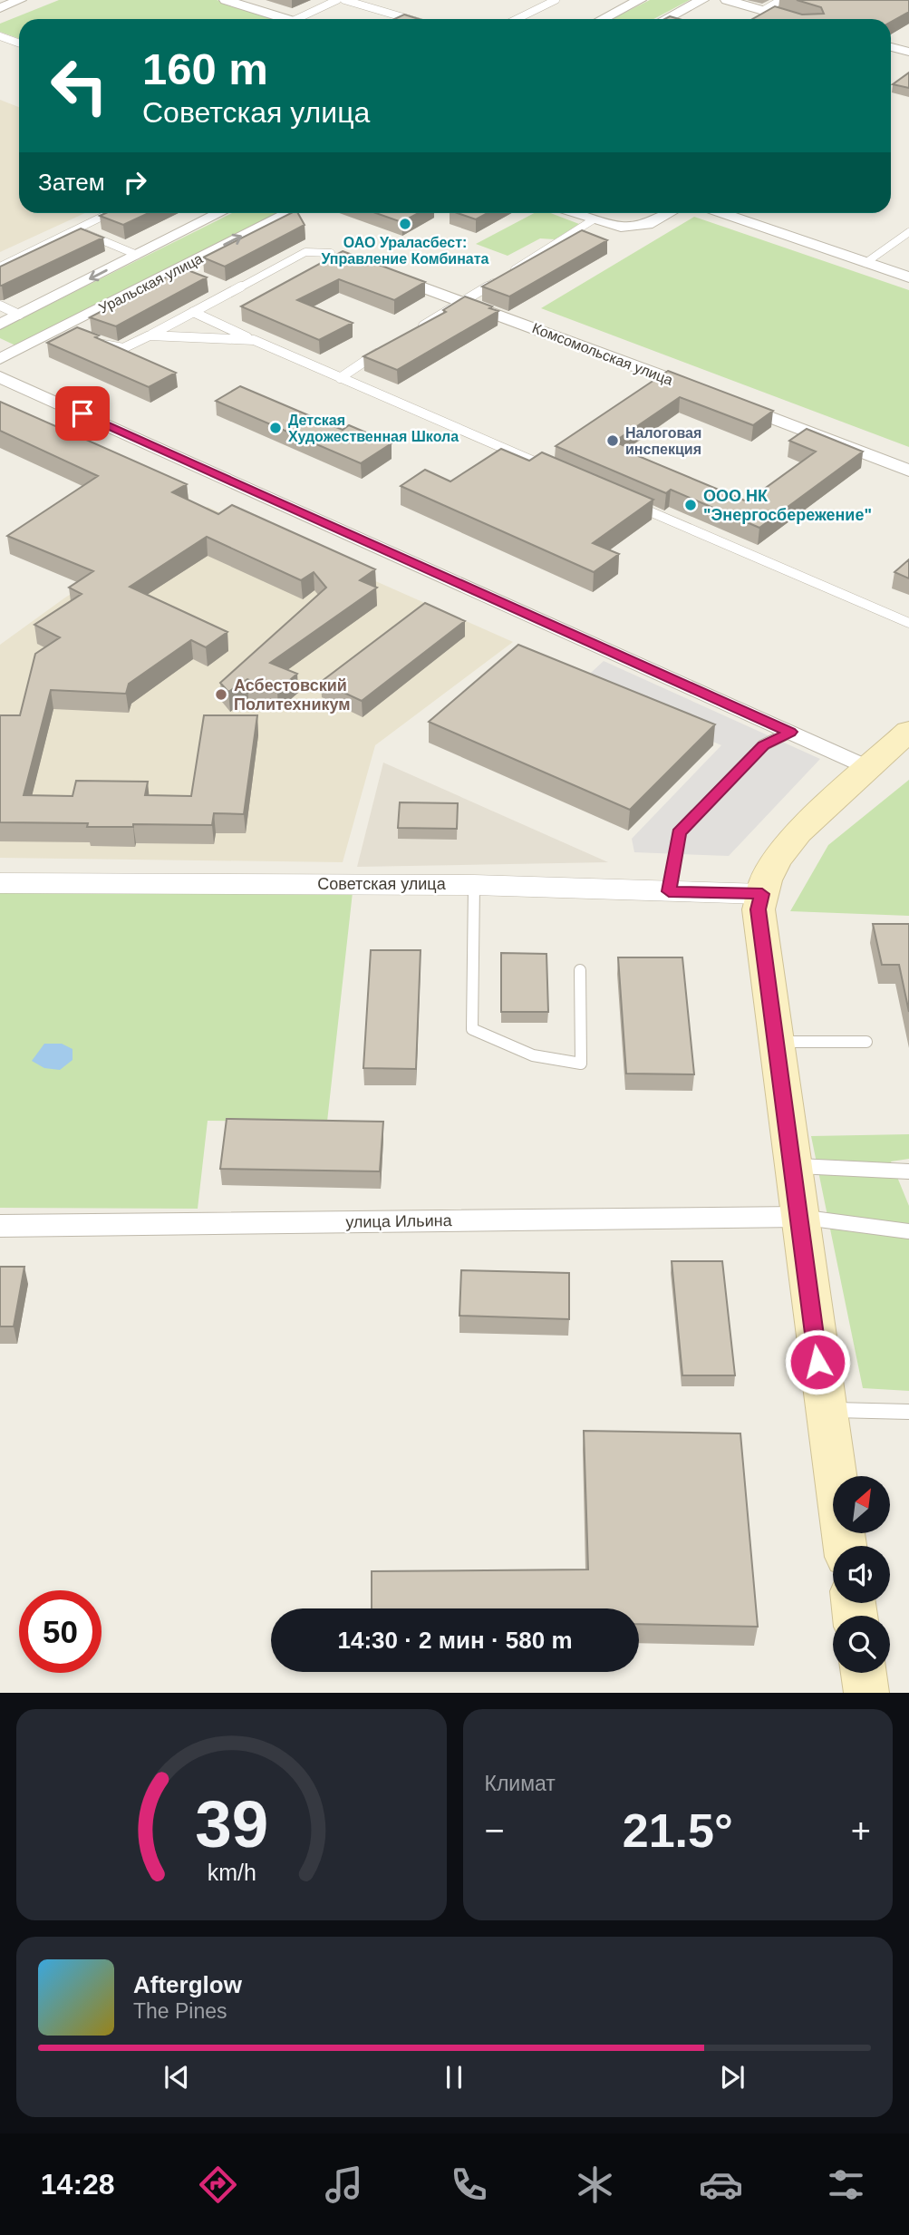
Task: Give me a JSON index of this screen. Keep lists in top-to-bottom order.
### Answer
{
  "streets": {
    "street": [
      "Уральская улица",
      "Комсомольская улица",
      "Советская улица",
      "улица Ильина"
    ]
  },
  "places": [
    "ОАО Ураласбест: Управление Комбината",
    "Детская Художественная Школа",
    "Налоговая инспекция",
    "ООО НК \"Энергосбережение\"",
    "Асбестовский Политехникум"
  ],
  "north": "top right",
  "page": {
    "turn": ["160 m", "Советская улица"],
    "then": "Затем",
    "limit": "50",
    "trip": "14:30 · 2 мин · 580 m",
    "tile": "Климат",
    "heat": ["−", "21.5°", "+"],
    "song": ["Afterglow", "The Pines"],
    "tabs": "14:28",
    "gauge": ["39", "km/h"]
  }
}
